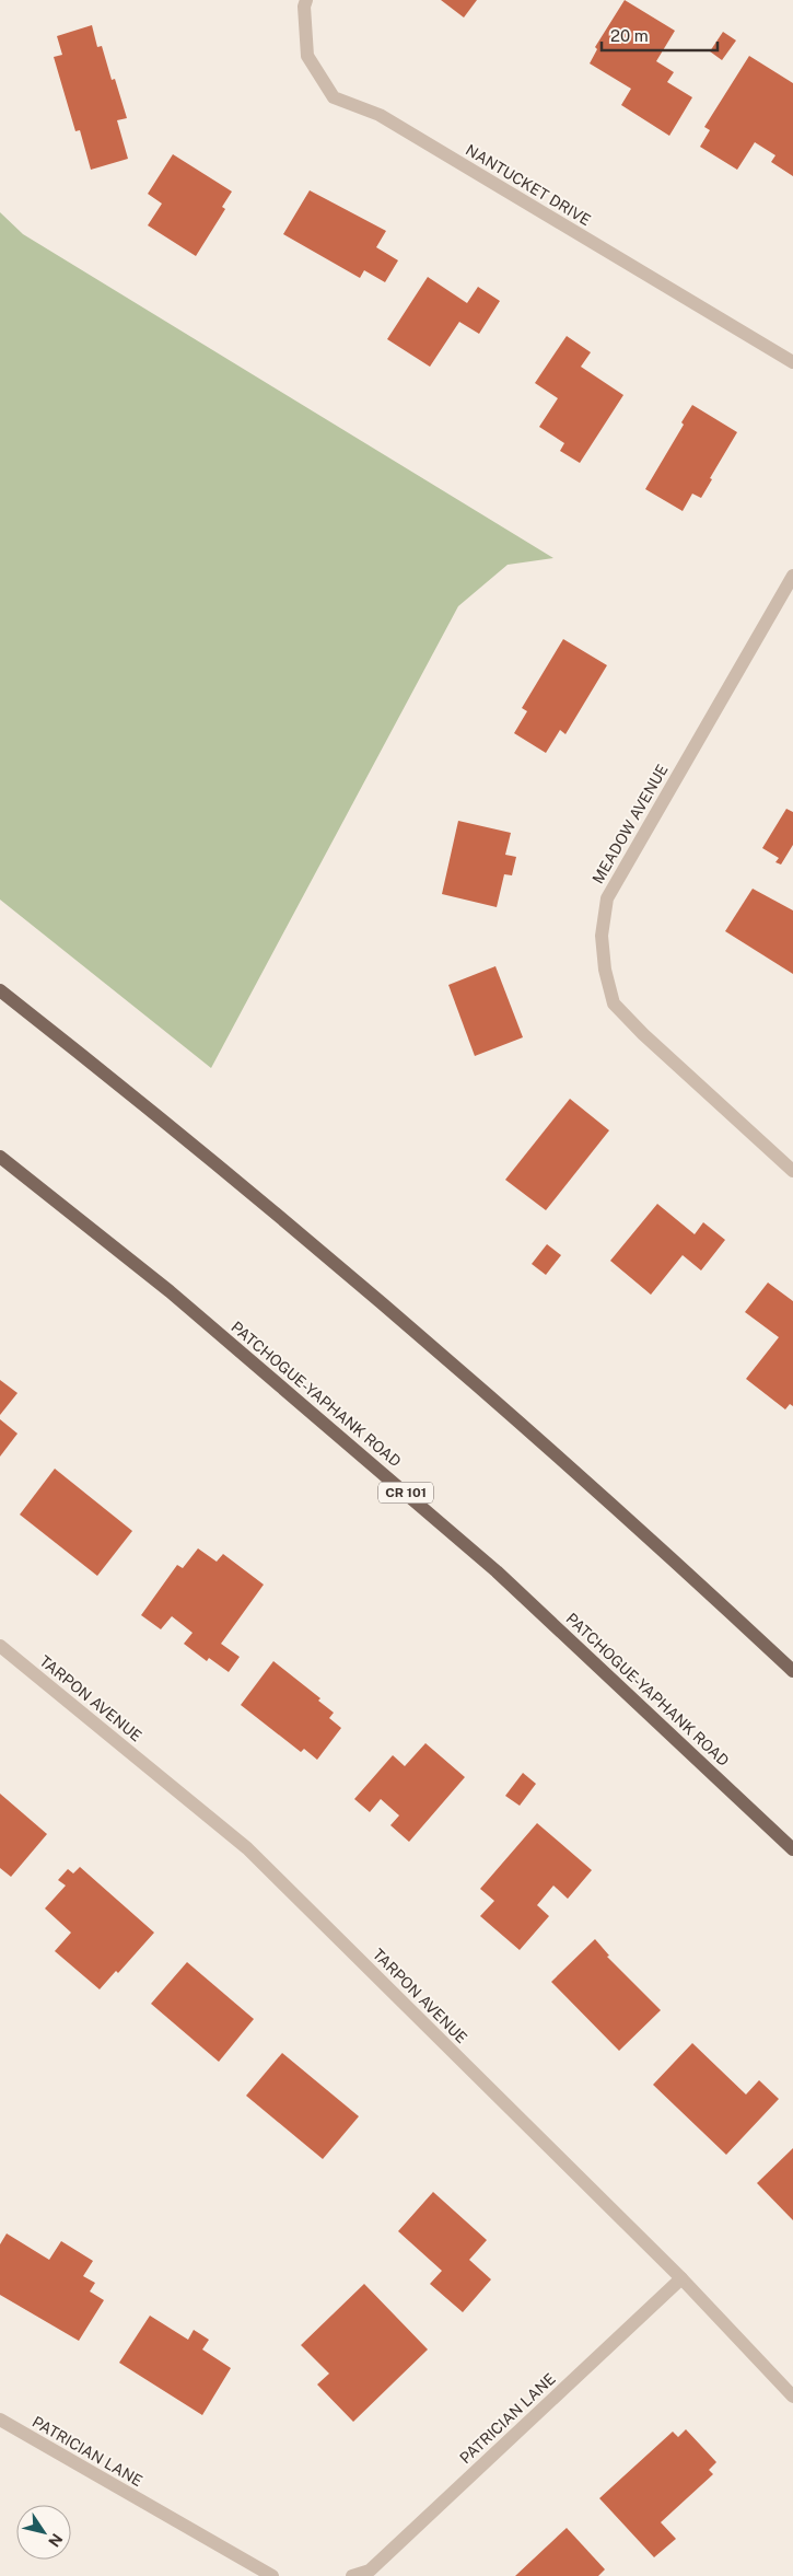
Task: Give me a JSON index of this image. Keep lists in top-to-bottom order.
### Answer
{
  "streets": {
    "main road": ["PATCHOGUE-YAPHANK ROAD", "CR 101"],
    "street": [
      "NANTUCKET DRIVE",
      "MEADOW AVENUE",
      "TARPON AVENUE",
      "PATRICIAN LANE"
    ]
  },
  "crossings": [
    ["TARPON AVENUE", "PATRICIAN LANE"]
  ],
  "scale_bar": "20 m",
  "north": "bottom right"
}
